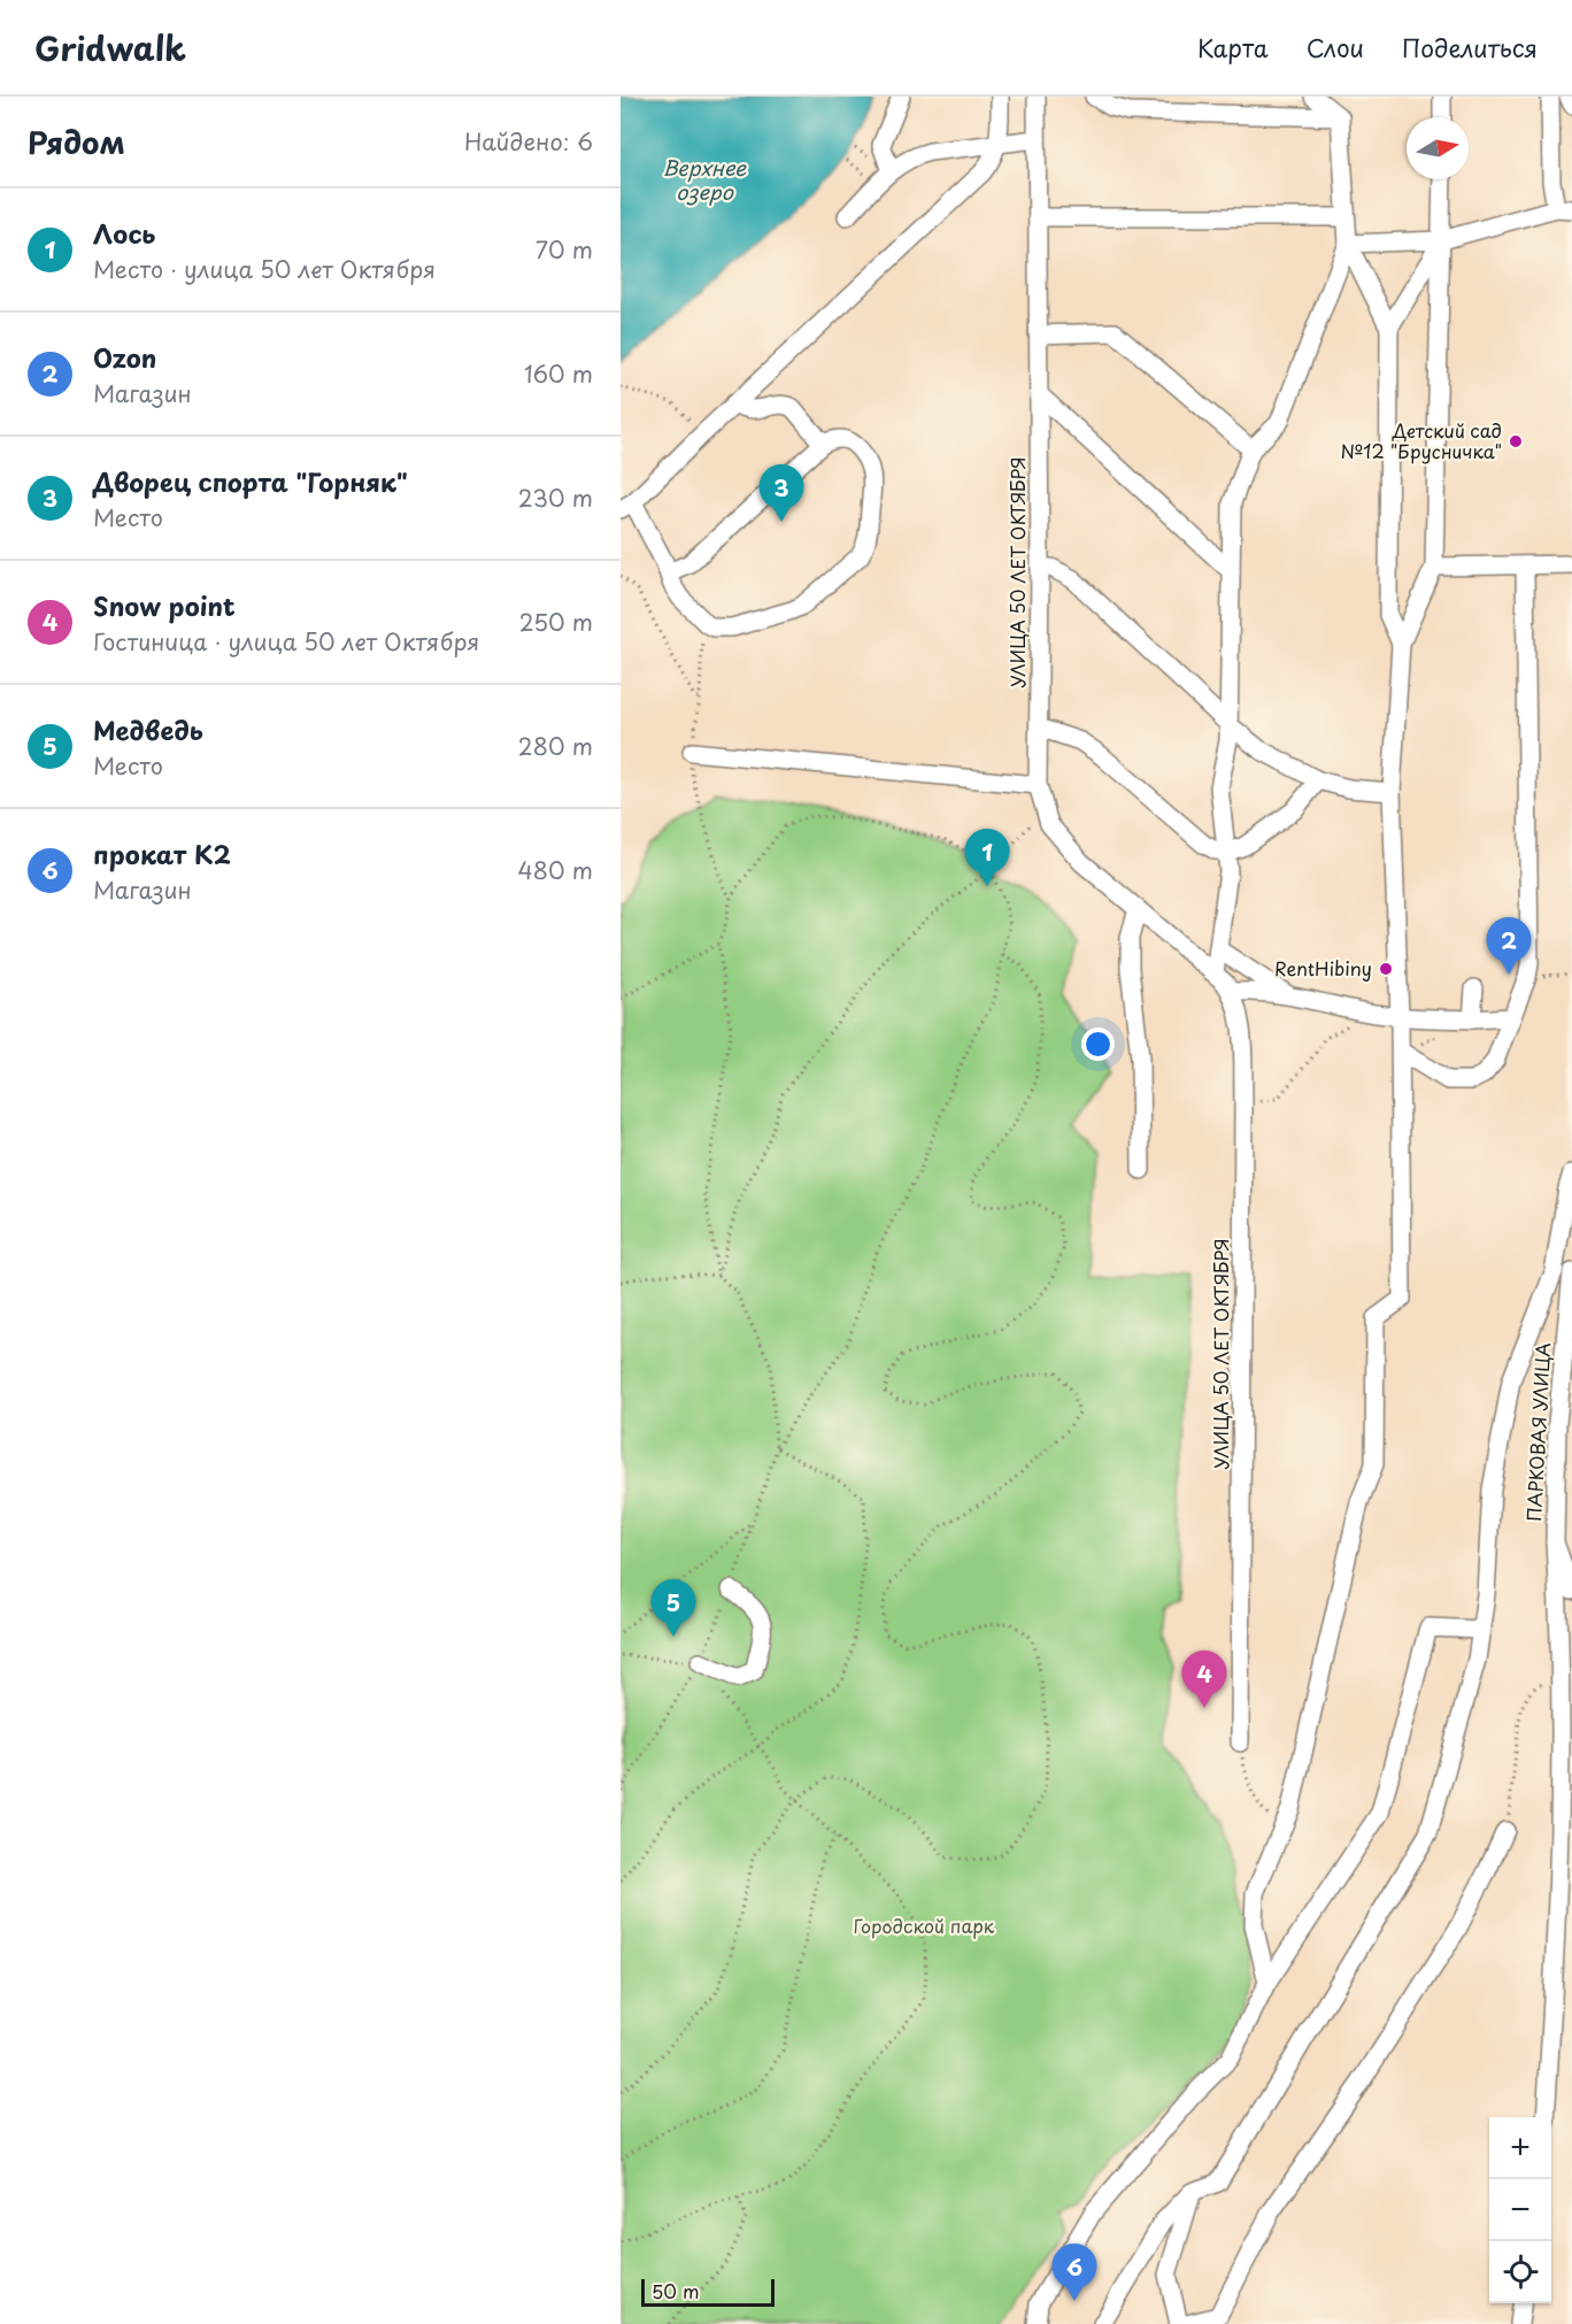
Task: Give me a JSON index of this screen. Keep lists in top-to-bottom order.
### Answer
{
  "streets": {
    "street": ["УЛИЦА 50 ЛЕТ ОКТЯБРЯ", "ПАРКОВАЯ УЛИЦА"]
  },
  "water": ["Верхнее озеро"],
  "parks": ["Городской парк"],
  "places": ["Детский сад №12 \"Брусничка\"", "RentHibiny"],
  "scale_bar": "50 m",
  "north": "right",
  "page": {
    "header": "Gridwalk",
    "nav": ["Карта", "Слои", "Поделиться"],
    "heading": ["Рядом", "Найдено: 6"],
    "list": [
      {
        "mark": "1",
        "name": "Лось",
        "note": "Место · улица 50 лет Октября",
        "value": "70 m"
      },
      {
        "mark": "2",
        "name": "Ozon",
        "note": "Магазин",
        "value": "160 m"
      },
      {
        "mark": "3",
        "name": "Дворец спорта \"Горняк\"",
        "note": "Место",
        "value": "230 m"
      },
      {
        "mark": "4",
        "name": "Snow point",
        "note": "Гостиница · улица 50 лет Октября",
        "value": "250 m"
      },
      {
        "mark": "5",
        "name": "Медведь",
        "note": "Место",
        "value": "280 m"
      },
      {
        "mark": "6",
        "name": "прокат К2",
        "note": "Магазин",
        "value": "480 m"
      }
    ],
    "pins": [
      "3",
      "1",
      "2",
      "5",
      "4",
      "6"
    ],
    "map_buttons": ["+", "−"],
    "scale": "50 m"
  }
}
